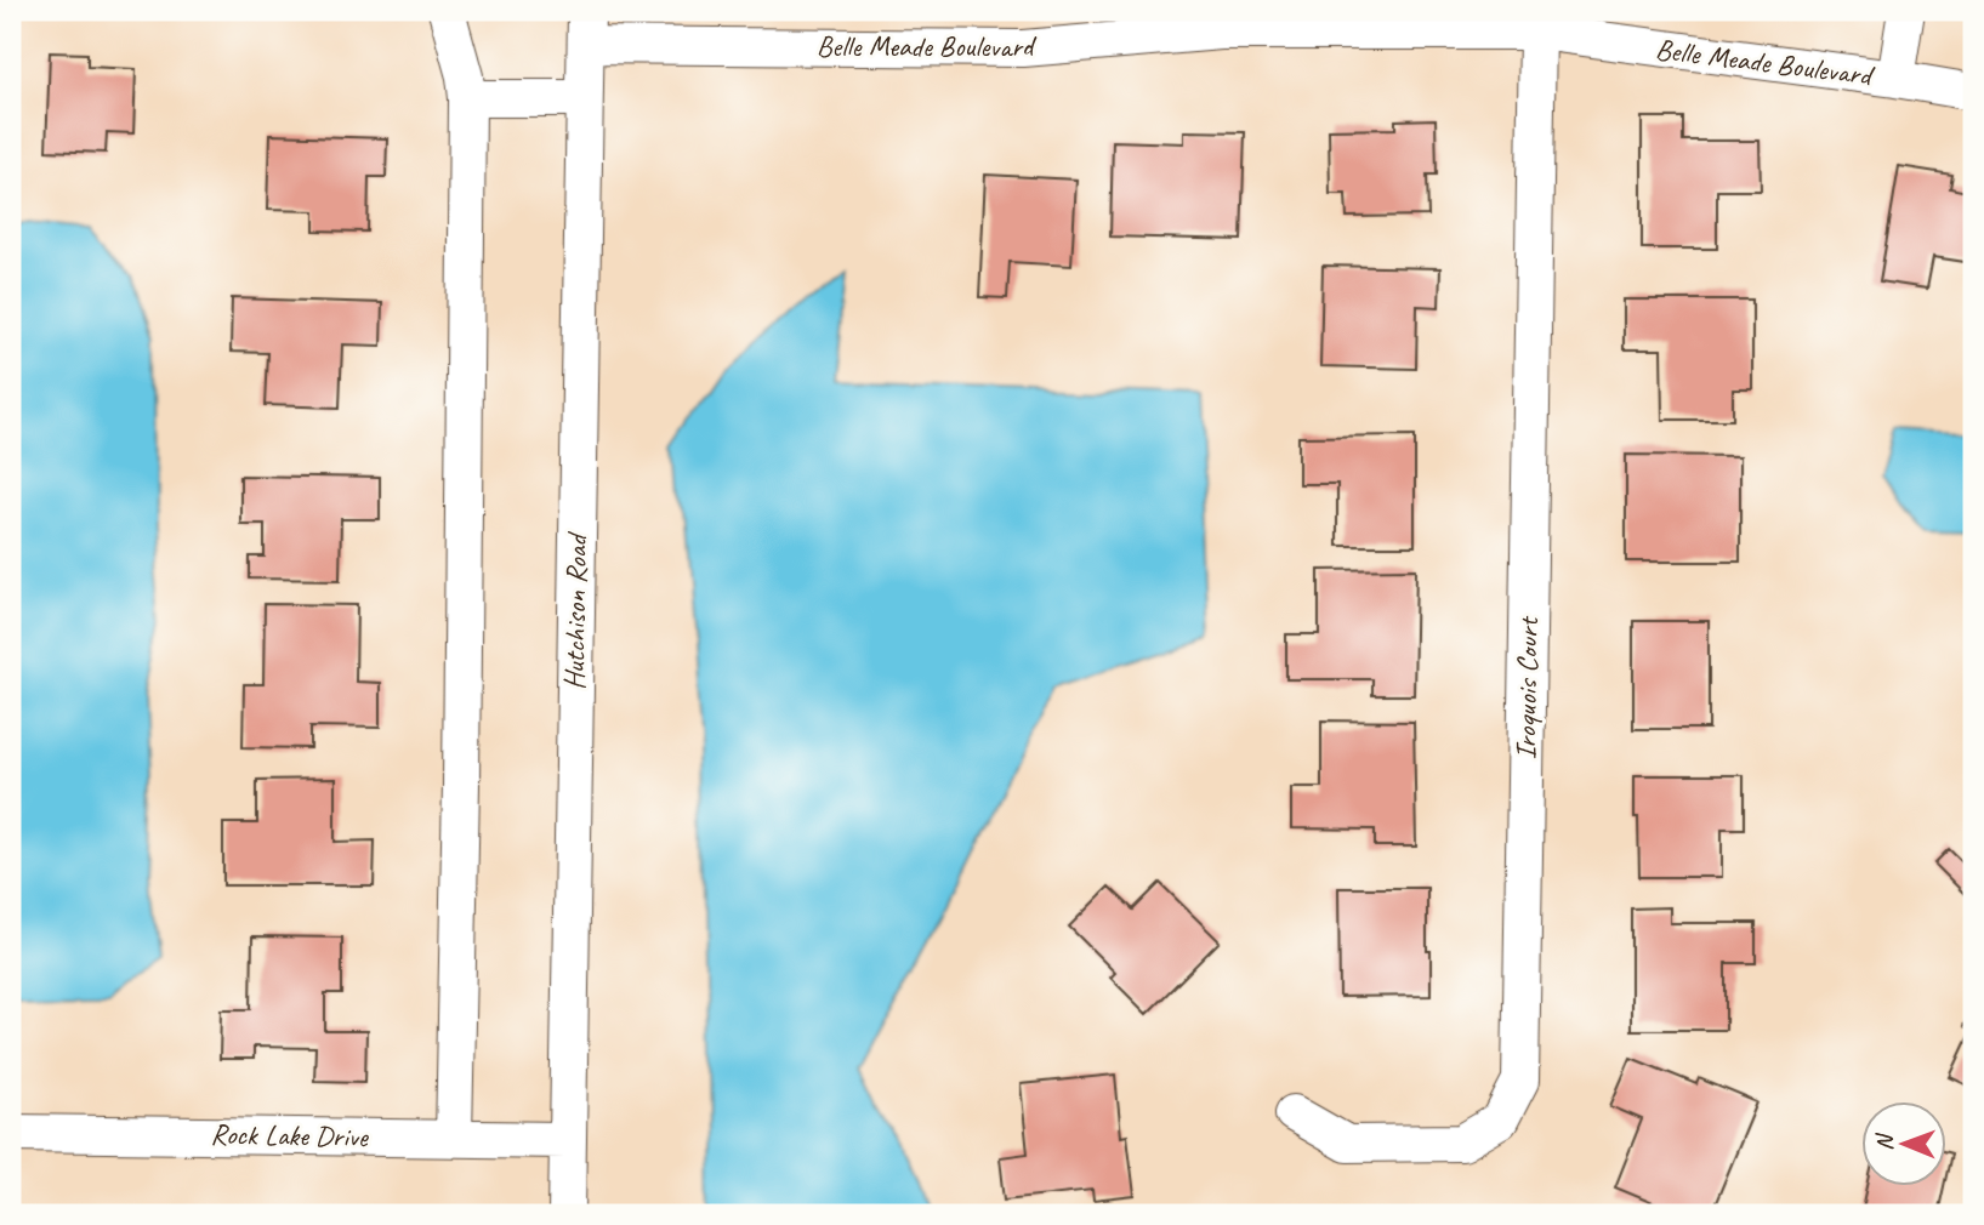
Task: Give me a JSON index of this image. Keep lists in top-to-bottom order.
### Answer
{
  "streets": {
    "street": [
      "Belle Meade Boulevard",
      "Hutchison Road",
      "Iroquois Court",
      "Rock Lake Drive"
    ]
  },
  "crossings": [
    ["Belle Meade Boulevard", "Hutchison Road"],
    ["Belle Meade Boulevard", "Iroquois Court"],
    ["Hutchison Road", "Rock Lake Drive"]
  ],
  "north": "left"
}
